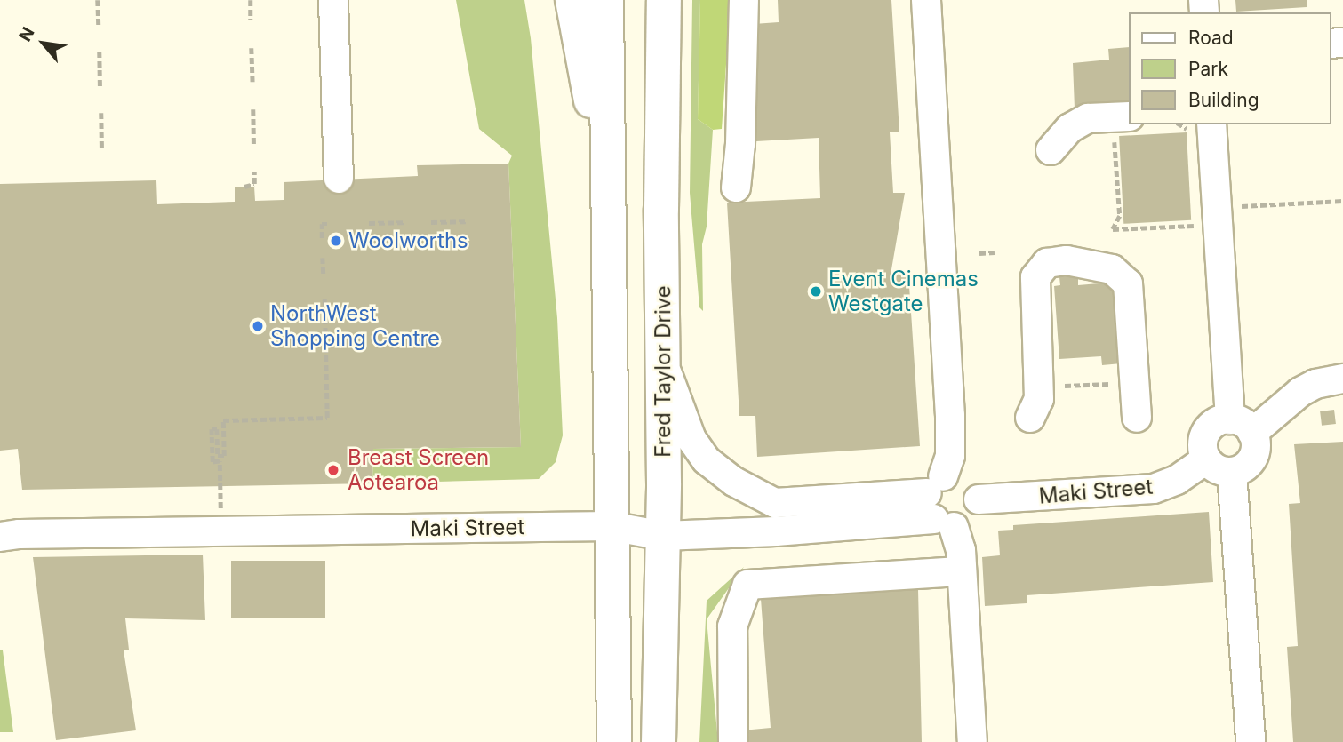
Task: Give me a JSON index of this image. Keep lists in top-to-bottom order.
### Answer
{
  "streets": {
    "main road": ["Fred Taylor Drive"],
    "street": ["Maki Street"]
  },
  "crossings": [
    ["Fred Taylor Drive", "Maki Street"]
  ],
  "places": [
    "Woolworths",
    "Event Cinemas Westgate",
    "NorthWest Shopping Centre",
    "Breast Screen Aotearoa"
  ],
  "legend": ["Road", "Park", "Building"],
  "north": "top left"
}
